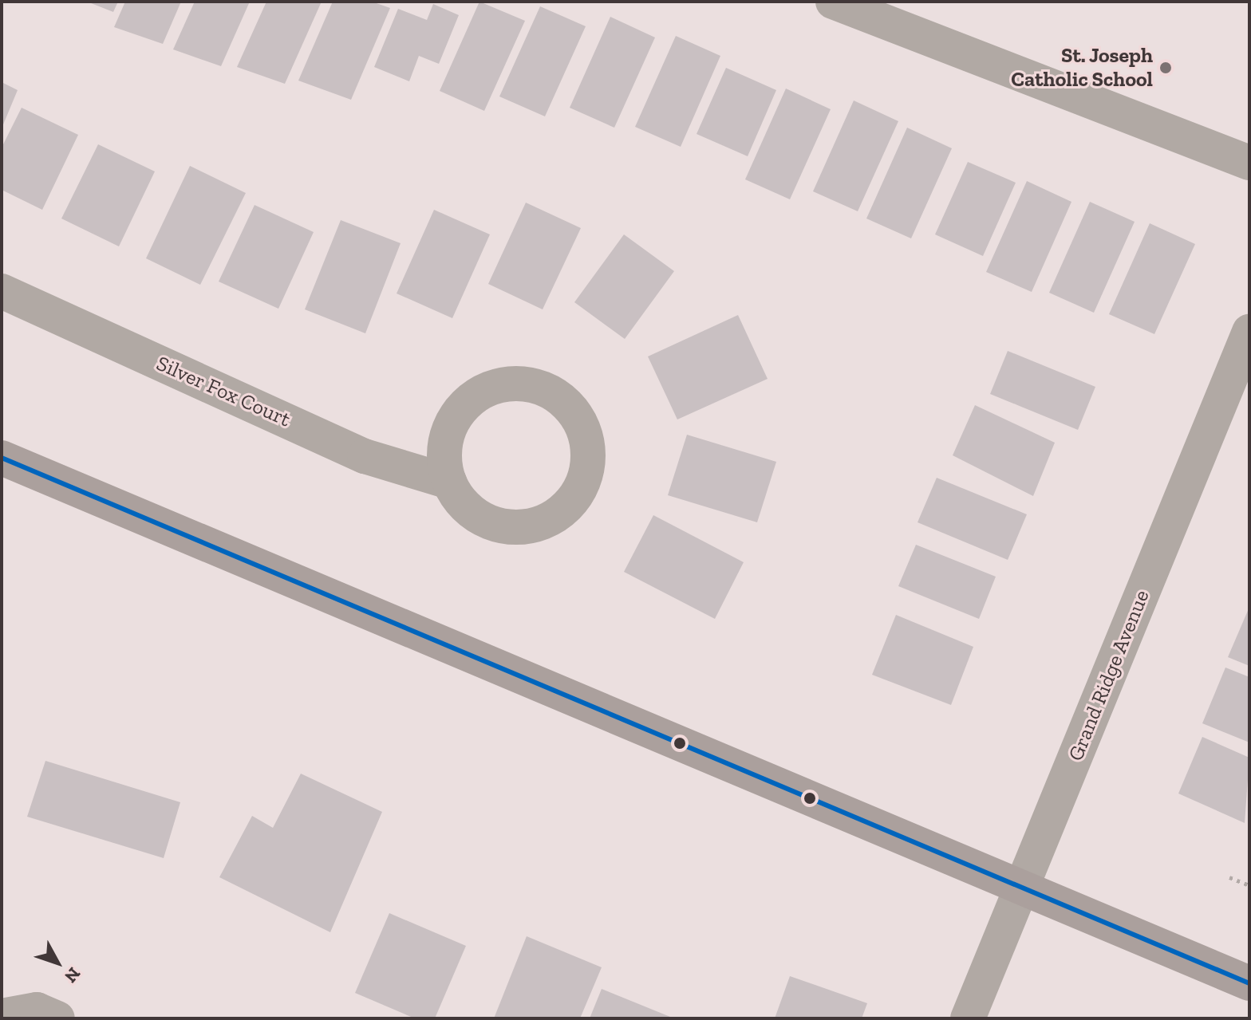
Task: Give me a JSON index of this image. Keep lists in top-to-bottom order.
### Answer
{
  "streets": {
    "street": ["Silver Fox Court", "Grand Ridge Avenue"]
  },
  "places": ["St. Joseph Catholic School"],
  "north": "bottom right"
}
